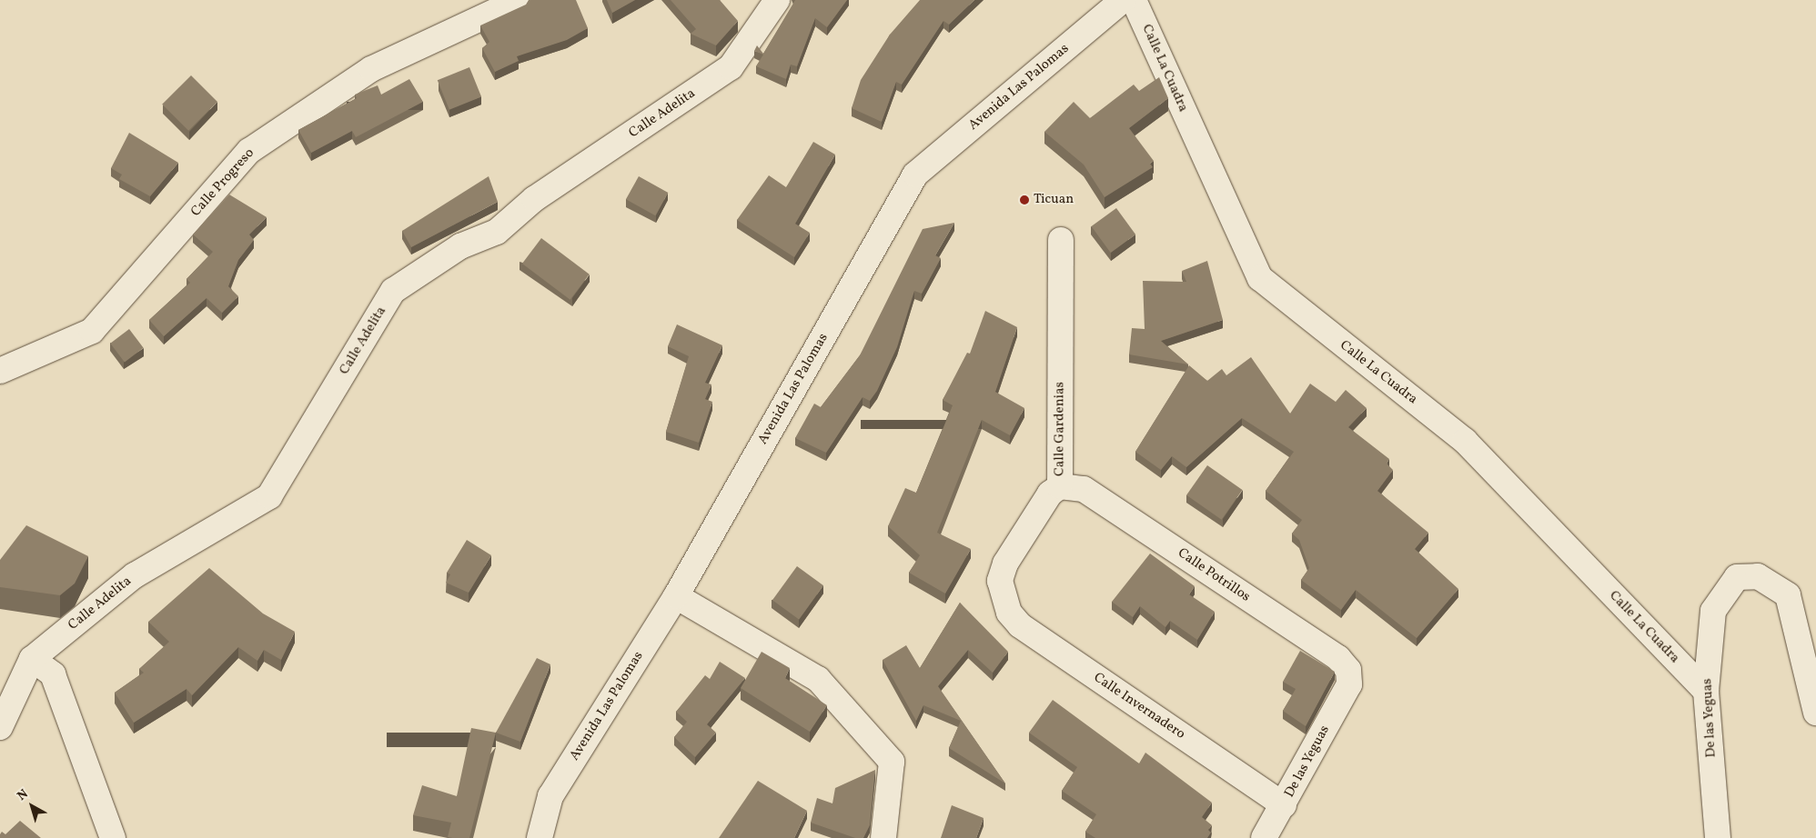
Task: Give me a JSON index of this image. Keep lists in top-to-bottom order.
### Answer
{
  "streets": {
    "street": [
      "Calle La Cuadra",
      "Avenida Las Palomas",
      "Calle Adelita",
      "Calle Progreso",
      "Calle Gardenias",
      "Calle Potrillos",
      "Calle Invernadero",
      "De las Yeguas"
    ]
  },
  "crossings": [
    ["Calle La Cuadra", "De las Yeguas"],
    ["Calle Gardenias", "Calle Potrillos"],
    ["Calle Gardenias", "Calle Invernadero"],
    ["Calle Potrillos", "De las Yeguas"],
    ["Calle Invernadero", "De las Yeguas"]
  ],
  "places": ["Ticuan"],
  "north": "top left"
}
